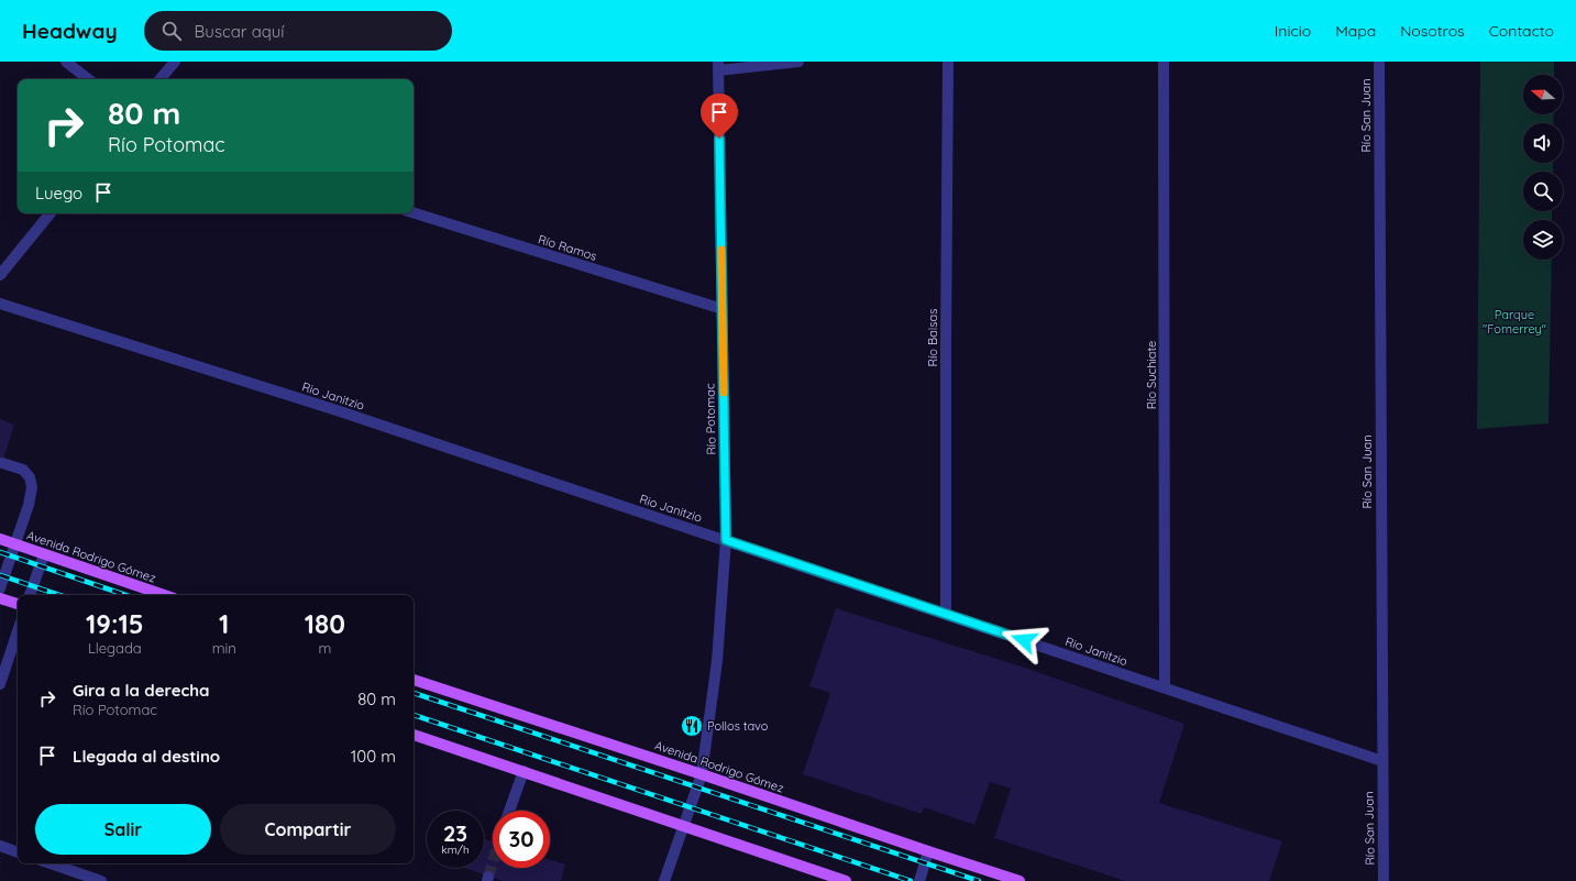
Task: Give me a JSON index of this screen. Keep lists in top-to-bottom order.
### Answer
{
  "streets": {
    "main road": ["Avenida Rodrigo Gómez"],
    "street": [
      "Río San Juan",
      "Río Ramos",
      "Río Balsas",
      "Río Suchiate",
      "Rio Janitzio",
      "Río Potomac"
    ]
  },
  "crossings": [
    ["Río San Juan", "Rio Janitzio"],
    ["Río Ramos", "Río Potomac"],
    ["Río Balsas", "Rio Janitzio"],
    ["Río Suchiate", "Rio Janitzio"],
    ["Rio Janitzio", "Río Potomac"],
    ["Río Potomac", "Avenida Rodrigo Gómez"]
  ],
  "parks": ["Parque \"Fomerrey\""],
  "places": {
    "restaurant": ["Pollos tavo"]
  },
  "north": "left",
  "page": {
    "header": "Headway",
    "search": "Buscar aquí",
    "nav": [
      "Inicio",
      "Mapa",
      "Nosotros",
      "Contacto"
    ],
    "turn": ["80 m", "Río Potomac"],
    "then": "Luego",
    "eta": [
      "19:15",
      "Llegada",
      "1",
      "min",
      "180",
      "m"
    ],
    "list": [
      {
        "name": "Gira a la derecha",
        "note": "Río Potomac",
        "value": "80 m"
      },
      {
        "name": "Llegada al destino",
        "value": "100 m"
      }
    ],
    "buttons": ["Salir", "Compartir"],
    "speed": "23 km/h",
    "limit": "30"
  }
}
